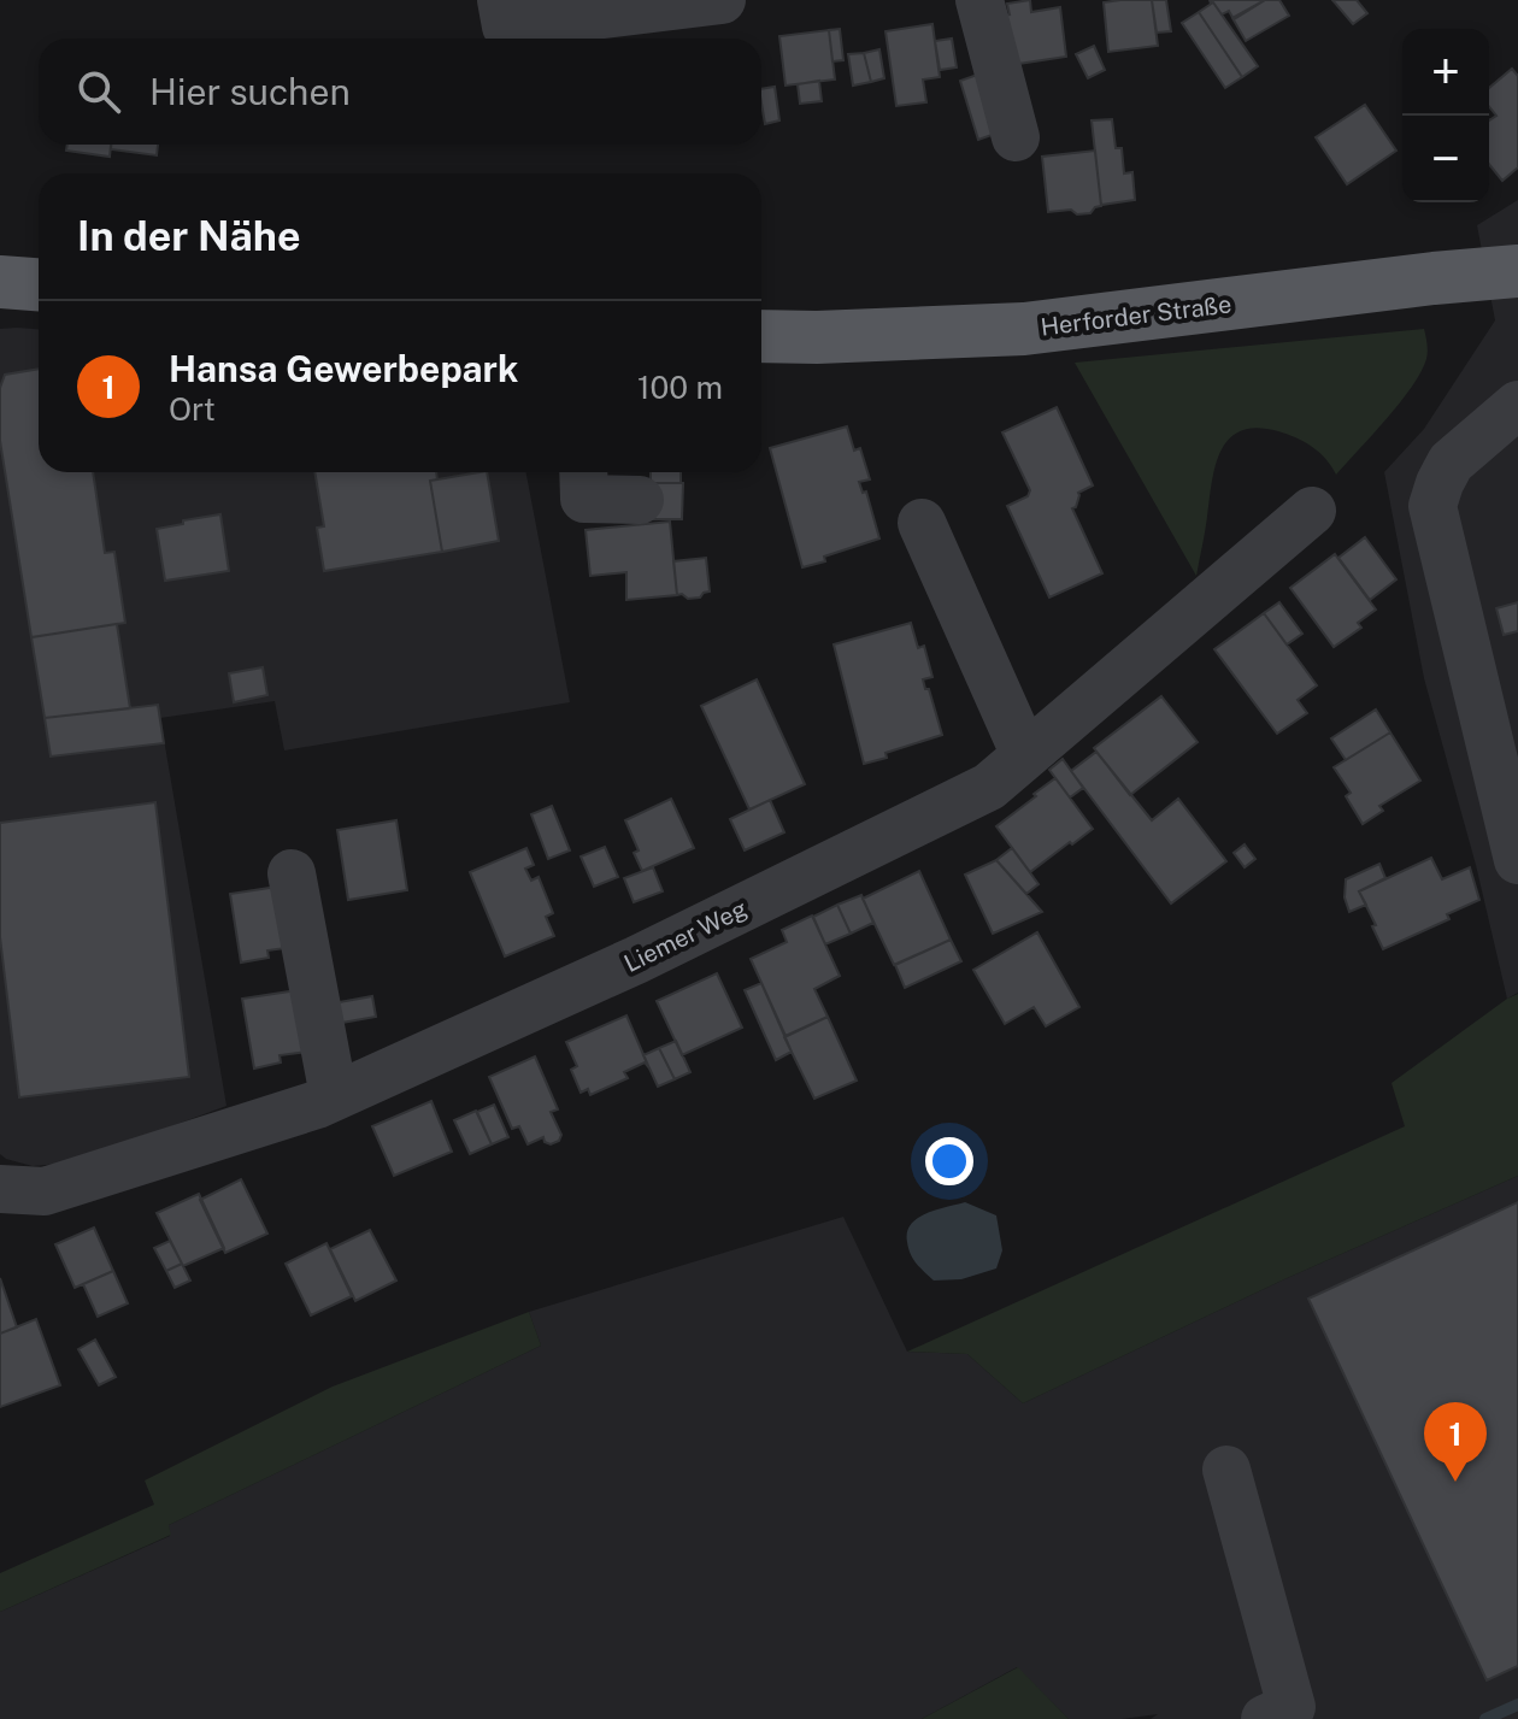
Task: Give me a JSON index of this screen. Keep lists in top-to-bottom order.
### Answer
{
  "streets": {
    "main road": ["Herforder Straße"],
    "street": ["Liemer Weg"]
  },
  "page": {
    "map_buttons": ["+", "−"],
    "search": "Hier suchen",
    "heading": "In der Nähe",
    "list": [
      {
        "mark": "1",
        "name": "Hansa Gewerbepark",
        "note": "Ort",
        "value": "100 m"
      }
    ],
    "pins": "1"
  }
}
